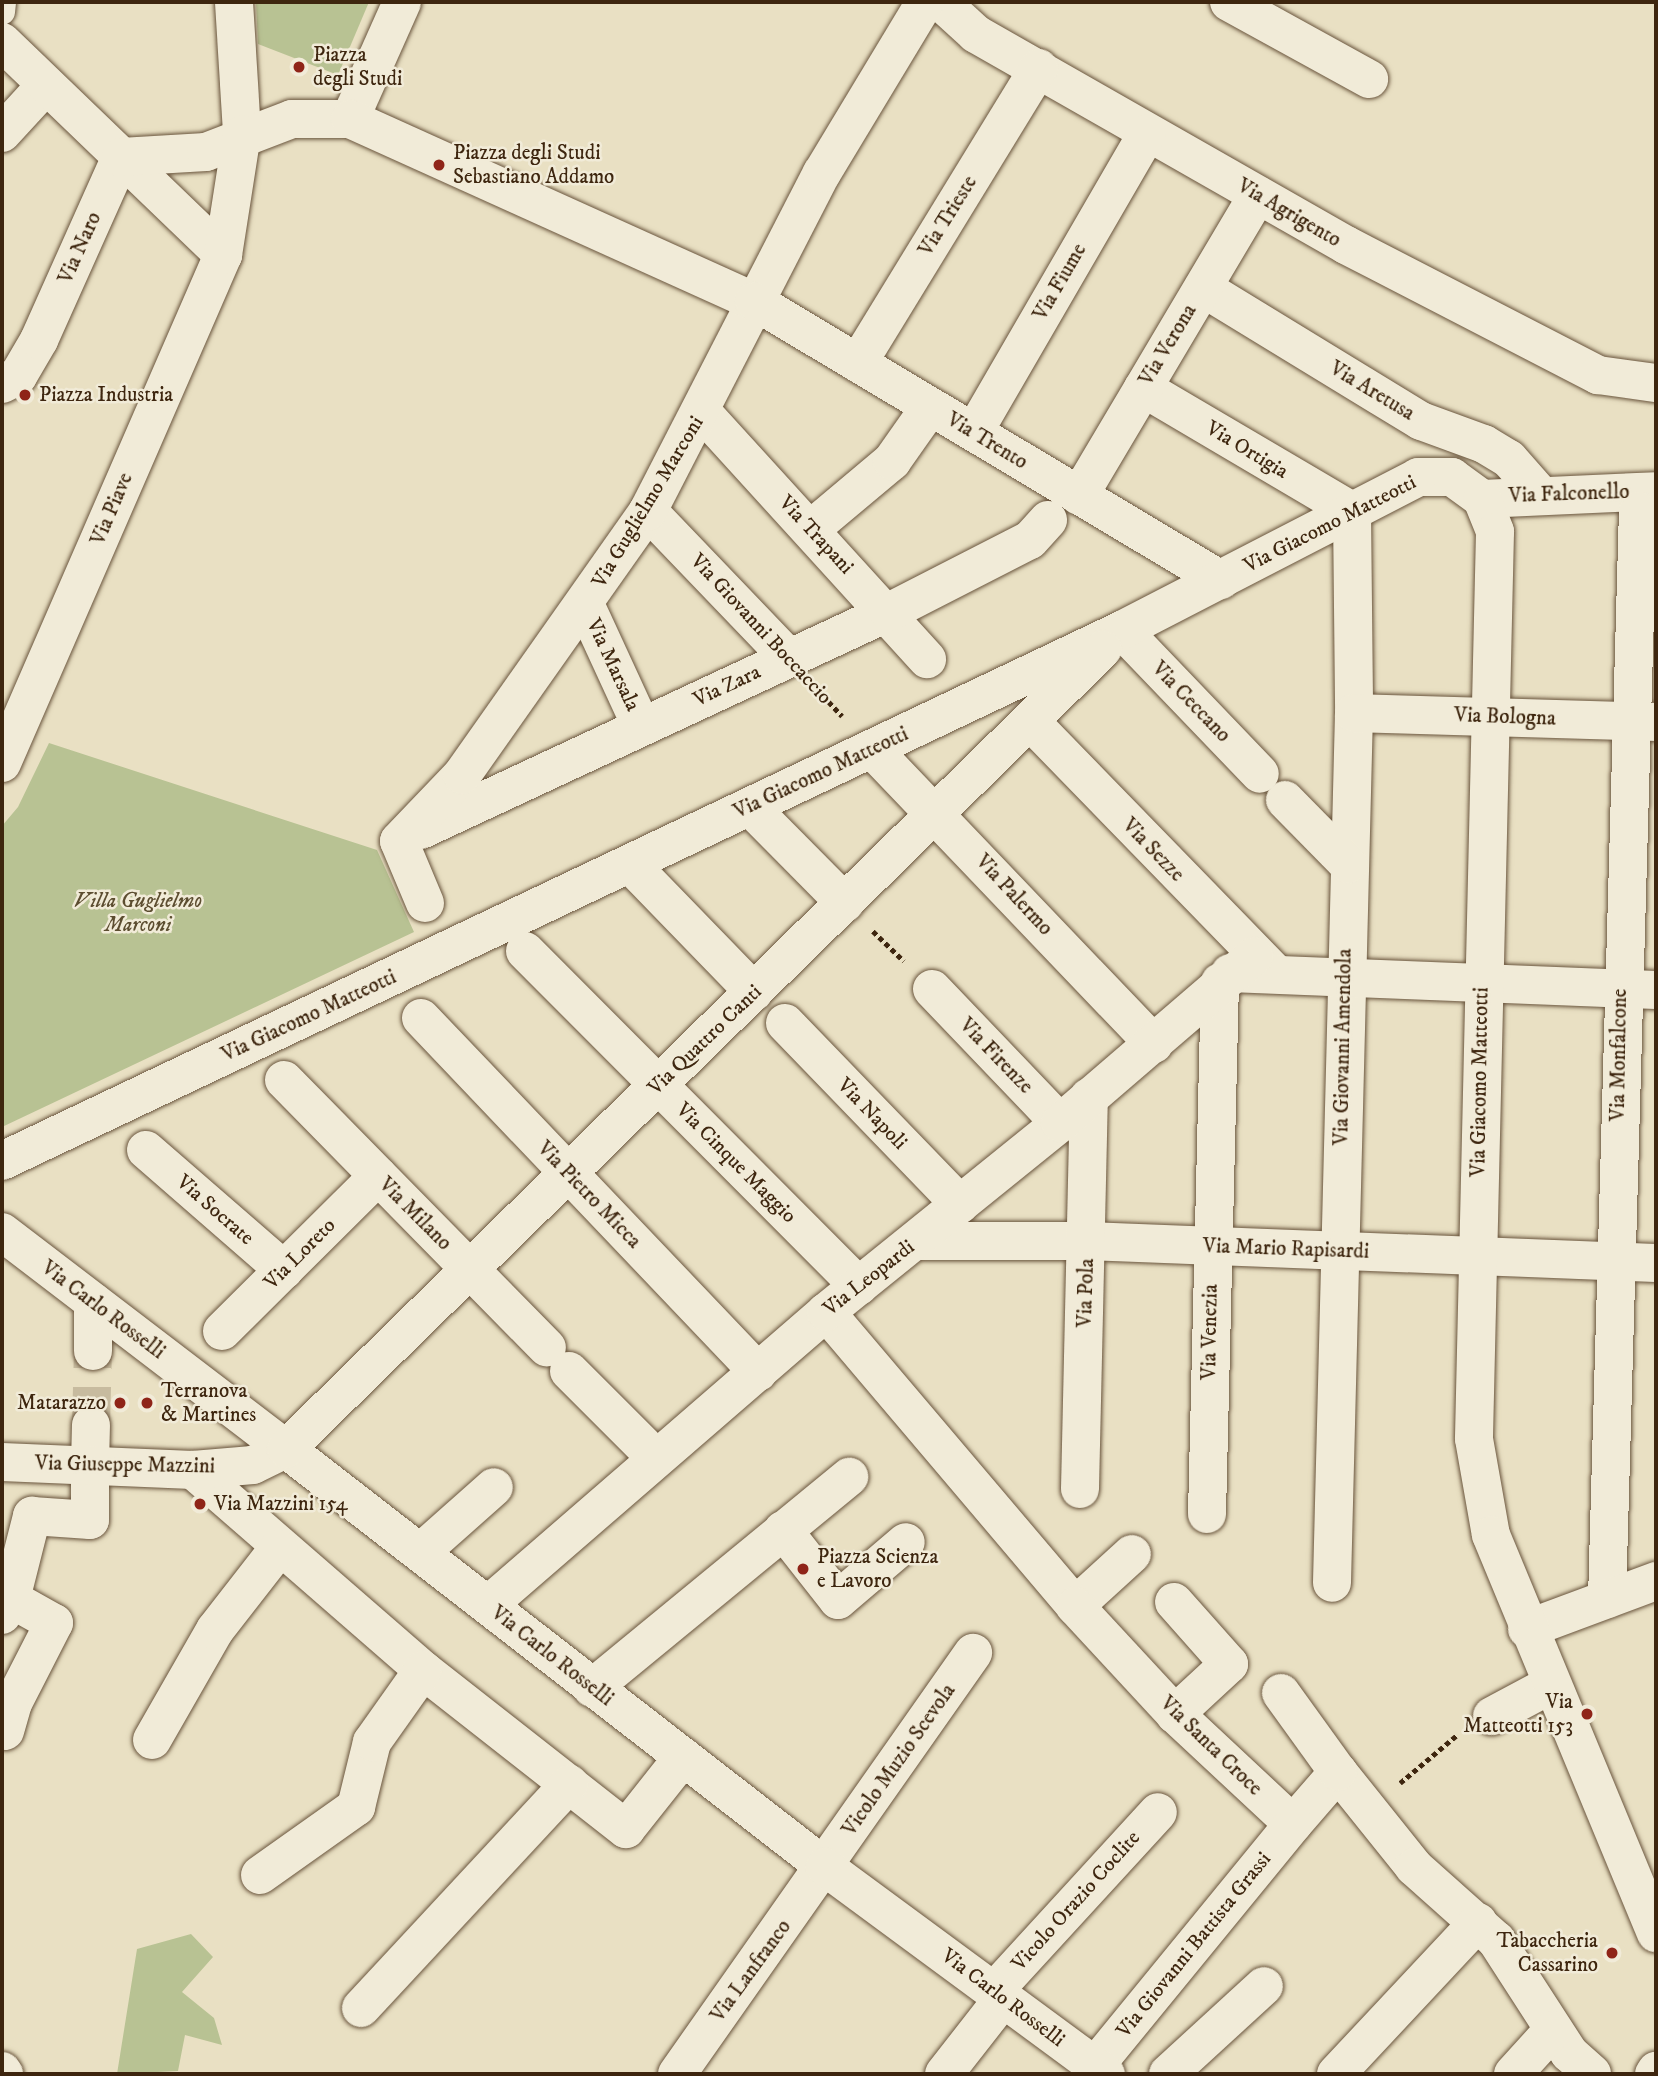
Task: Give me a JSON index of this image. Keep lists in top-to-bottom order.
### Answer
{
  "streets": {
    "street": [
      "Via Agrigento",
      "Via Trieste",
      "Via Naro",
      "Via Fiume",
      "Via Verona",
      "Via Aretusa",
      "Via Trento",
      "Via Ortigia",
      "Via Falconello",
      "Via Guglielmo Marconi",
      "Via Piave",
      "Via Giacomo Matteotti",
      "Via Trapani",
      "Via Giovanni Boccaccio",
      "Via Marsala",
      "Via Zara",
      "Via Ceccano",
      "Via Bologna",
      "Via Sezze",
      "Via Palermo",
      "Via Quattro Canti",
      "Via Giovanni Amendola",
      "Via Monfalcone",
      "Via Firenze",
      "Via Napoli",
      "Via Cinque Maggio",
      "Via Pietro Micca",
      "Via Socrate",
      "Via Milano",
      "Via Mario Rapisardi",
      "Via Loreto",
      "Via Leopardi",
      "Via Pola",
      "Via Carlo Rosselli",
      "Via Venezia",
      "Via Giuseppe Mazzini",
      "Via Santa Croce",
      "Vicolo Muzio Scevola",
      "Vicolo Orazio Coclite",
      "Via Giovanni Battista Grassi",
      "Via Lanfranco"
    ]
  },
  "crossings": [
    ["Via Agrigento", "Via Trieste"],
    ["Via Agrigento", "Via Fiume"],
    ["Via Agrigento", "Via Verona"],
    ["Via Trieste", "Via Trento"],
    ["Via Fiume", "Via Trento"],
    ["Via Verona", "Via Aretusa"],
    ["Via Verona", "Via Trento"],
    ["Via Verona", "Via Ortigia"],
    ["Via Aretusa", "Via Falconello"],
    ["Via Trento", "Via Guglielmo Marconi"],
    ["Via Trento", "Via Giacomo Matteotti"],
    ["Via Ortigia", "Via Giacomo Matteotti"],
    ["Via Ortigia", "Via Giovanni Amendola"],
    ["Via Falconello", "Via Giacomo Matteotti"],
    ["Via Falconello", "Via Monfalcone"],
    ["Via Guglielmo Marconi", "Via Trapani"],
    ["Via Guglielmo Marconi", "Via Giovanni Boccaccio"],
    ["Via Guglielmo Marconi", "Via Marsala"],
    ["Via Guglielmo Marconi", "Via Zara"],
    ["Via Giacomo Matteotti", "Via Giovanni Boccaccio"],
    ["Via Giacomo Matteotti", "Via Ceccano"],
    ["Via Giacomo Matteotti", "Via Bologna"],
    ["Via Giacomo Matteotti", "Via Palermo"],
    ["Via Giacomo Matteotti", "Via Quattro Canti"],
    ["Via Giacomo Matteotti", "Via Giovanni Amendola"],
    ["Via Giacomo Matteotti", "Via Mario Rapisardi"],
    ["Via Trapani", "Via Zara"],
    ["Via Giovanni Boccaccio", "Via Zara"],
    ["Via Giovanni Boccaccio", "Via Palermo"],
    ["Via Marsala", "Via Zara"],
    ["Via Ceccano", "Via Quattro Canti"],
    ["Via Ceccano", "Via Giovanni Amendola"],
    ["Via Bologna", "Via Giovanni Amendola"],
    ["Via Bologna", "Via Monfalcone"],
    ["Via Sezze", "Via Quattro Canti"],
    ["Via Sezze", "Via Leopardi"],
    ["Via Sezze", "Via Venezia"],
    ["Via Palermo", "Via Quattro Canti"],
    ["Via Palermo", "Via Leopardi"],
    ["Via Quattro Canti", "Via Cinque Maggio"],
    ["Via Quattro Canti", "Via Pietro Micca"],
    ["Via Quattro Canti", "Via Milano"],
    ["Via Quattro Canti", "Via Carlo Rosselli"],
    ["Via Quattro Canti", "Via Giuseppe Mazzini"],
    ["Via Giovanni Amendola", "Via Mario Rapisardi"],
    ["Via Monfalcone", "Via Mario Rapisardi"],
    ["Via Firenze", "Via Leopardi"],
    ["Via Napoli", "Via Leopardi"],
    ["Via Cinque Maggio", "Via Leopardi"],
    ["Via Pietro Micca", "Via Leopardi"],
    ["Via Socrate", "Via Loreto"],
    ["Via Milano", "Via Loreto"],
    ["Via Milano", "Via Leopardi"],
    ["Via Mario Rapisardi", "Via Leopardi"],
    ["Via Mario Rapisardi", "Via Pola"],
    ["Via Mario Rapisardi", "Via Venezia"],
    ["Via Leopardi", "Via Pola"],
    ["Via Leopardi", "Via Carlo Rosselli"],
    ["Via Leopardi", "Via Venezia"],
    ["Via Leopardi", "Via Santa Croce"],
    ["Via Carlo Rosselli", "Via Giuseppe Mazzini"],
    ["Via Carlo Rosselli", "Vicolo Muzio Scevola"],
    ["Via Carlo Rosselli", "Vicolo Orazio Coclite"],
    ["Via Carlo Rosselli", "Via Giovanni Battista Grassi"],
    ["Via Carlo Rosselli", "Via Lanfranco"],
    ["Via Santa Croce", "Via Giovanni Battista Grassi"],
    ["Vicolo Muzio Scevola", "Via Lanfranco"]
  ],
  "parks": ["Villa Guglielmo Marconi"],
  "places": [
    "Piazza degli Studi",
    "Piazza degli Studi Sebastiano Addamo",
    "Piazza Industria",
    "Matarazzo",
    "Terranova & Martines",
    "Via Mazzini 154",
    "Piazza Scienza e Lavoro",
    "Via Matteotti 153",
    "Tabaccheria Cassarino"
  ]
}
